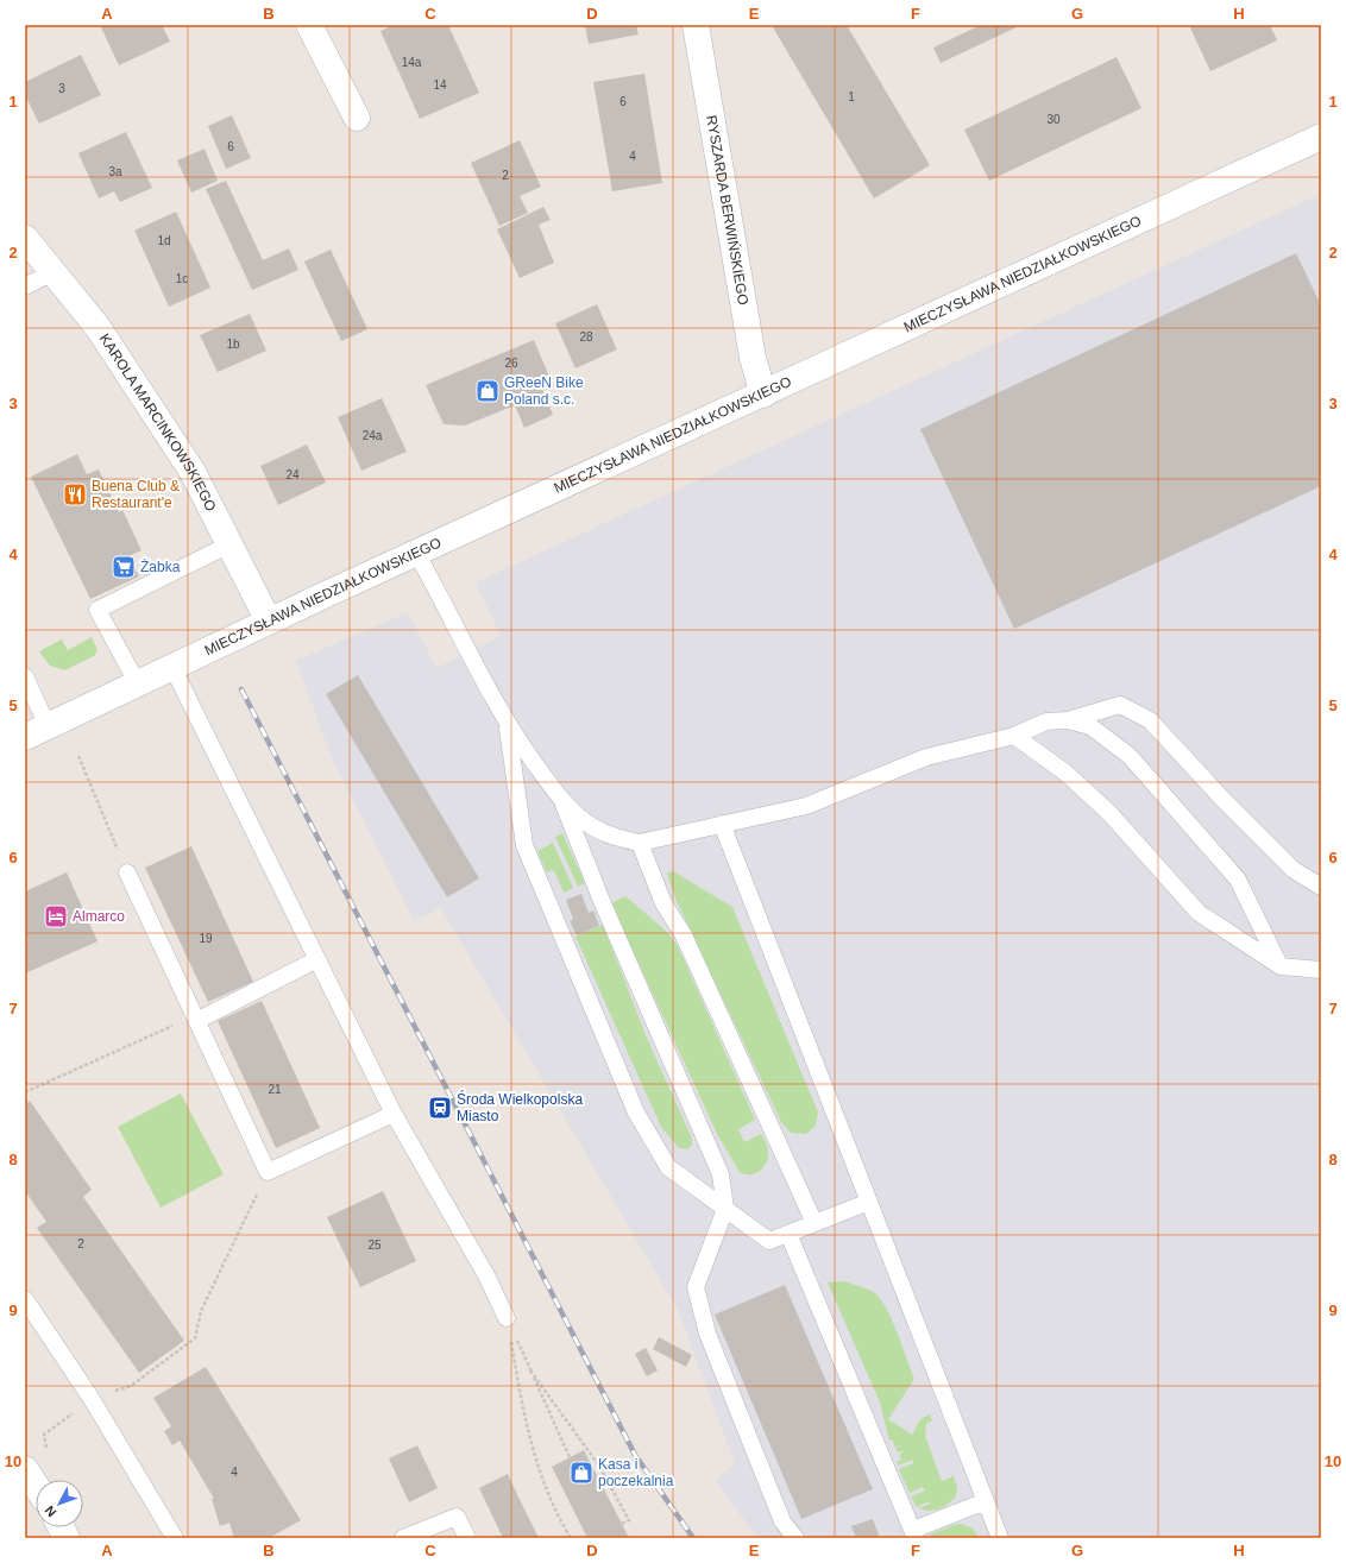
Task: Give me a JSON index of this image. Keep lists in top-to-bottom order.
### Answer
{
  "streets": {
    "street": ["RYSZARDA BERWIŃSKIEGO", "MIECZYSŁAWA NIEDZIAŁKOWSKIEGO", "KAROLA MARCINKOWSKIEGO"]
  },
  "crossings": [
    ["RYSZARDA BERWIŃSKIEGO", "MIECZYSŁAWA NIEDZIAŁKOWSKIEGO"],
    ["MIECZYSŁAWA NIEDZIAŁKOWSKIEGO", "KAROLA MARCINKOWSKIEGO"]
  ],
  "places": {
    "shop": ["GReeN Bike Poland s.c.", "Kasa i poczekalnia"],
    "restaurant": ["Buena Club & Restaurant'e"],
    "supermarket": ["Żabka"],
    "hotel": ["Almarco"],
    "station": ["Środa Wielkopolska Miasto"]
  },
  "house_numbers": [
    "14a",
    "14",
    "3",
    "1",
    "6",
    "30",
    "6",
    "4",
    "3a",
    "2",
    "1d",
    "1c",
    "28",
    "1b",
    "26",
    "24a",
    "24",
    "19",
    "21",
    "2",
    "25",
    "4"
  ],
  "north": "bottom left",
  "grid": {
    "columns": [
      "A",
      "B",
      "C",
      "D",
      "E",
      "F",
      "G",
      "H"
    ],
    "rows": [
      "1",
      "2",
      "3",
      "4",
      "5",
      "6",
      "7",
      "8",
      "9",
      "10"
    ]
  }
}
